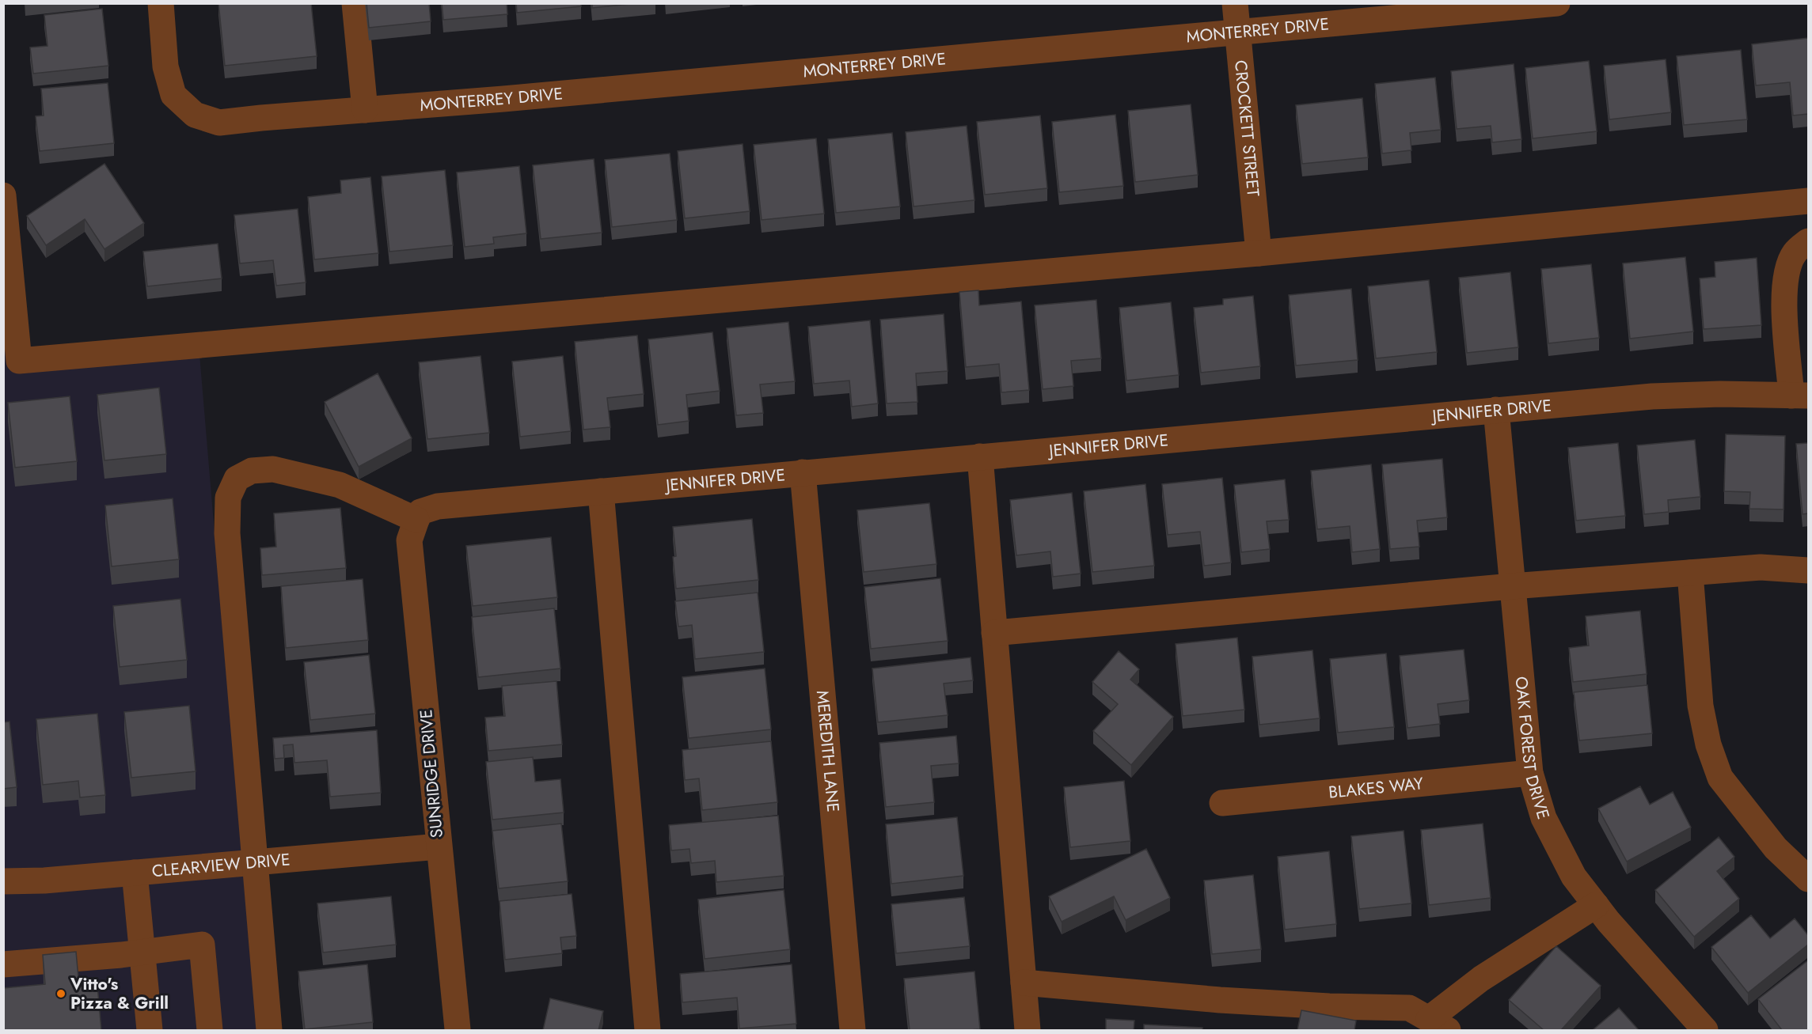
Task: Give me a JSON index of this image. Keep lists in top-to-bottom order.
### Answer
{
  "streets": {
    "street": [
      "MONTERREY DRIVE",
      "CROCKETT STREET",
      "JENNIFER DRIVE",
      "OAK FOREST DRIVE",
      "MEREDITH LANE",
      "SUNRIDGE DRIVE",
      "BLAKES WAY",
      "CLEARVIEW DRIVE"
    ]
  },
  "crossings": [
    ["MONTERREY DRIVE", "CROCKETT STREET"],
    ["JENNIFER DRIVE", "OAK FOREST DRIVE"],
    ["JENNIFER DRIVE", "MEREDITH LANE"],
    ["JENNIFER DRIVE", "SUNRIDGE DRIVE"],
    ["OAK FOREST DRIVE", "BLAKES WAY"],
    ["SUNRIDGE DRIVE", "CLEARVIEW DRIVE"]
  ],
  "places": ["Vitto's Pizza & Grill"]
}
